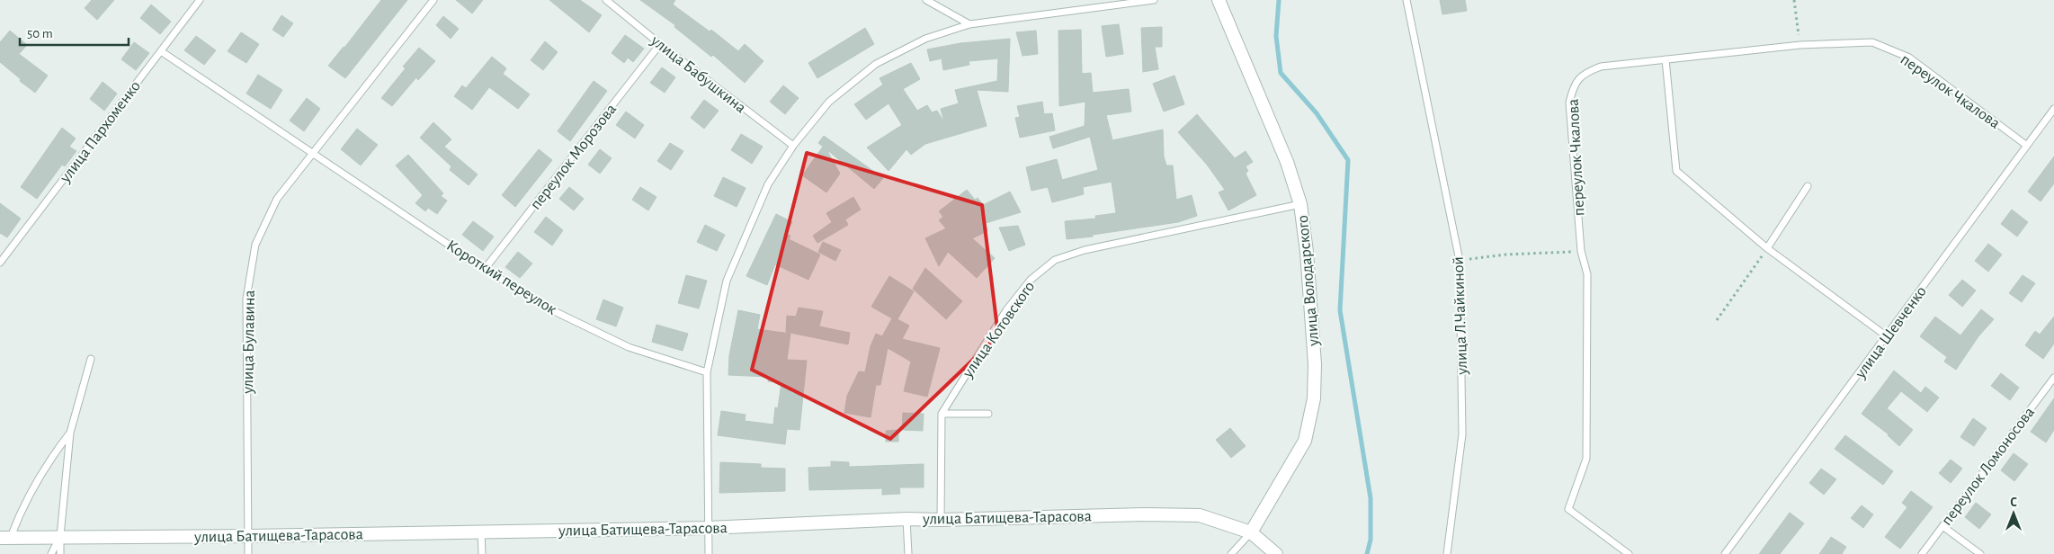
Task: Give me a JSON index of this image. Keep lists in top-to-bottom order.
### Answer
{
  "streets": {
    "street": ["улица Володарского", "улица Батищева-Тарасова"],
    "lane": [
      "улица Бабушкина",
      "переулок Чкалова",
      "улица Пархоменко",
      "переулок Морозова",
      "Короткий переулок",
      "улица Л.Чайкиной",
      "улица Котовского",
      "улица Шевченко",
      "улица Булавина",
      "переулок Ломоносова"
    ]
  },
  "crossings": [
    ["улица Бабушкина", "переулок Морозова"],
    ["переулок Чкалова", "улица Шевченко"],
    ["улица Пархоменко", "Короткий переулок"],
    ["переулок Морозова", "Короткий переулок"],
    ["Короткий переулок", "улица Булавина"],
    ["улица Володарского", "улица Котовского"],
    ["улица Володарского", "улица Батищева-Тарасова"],
    ["улица Булавина", "улица Батищева-Тарасова"]
  ],
  "scale_bar": "50 m",
  "north": "top"
}
